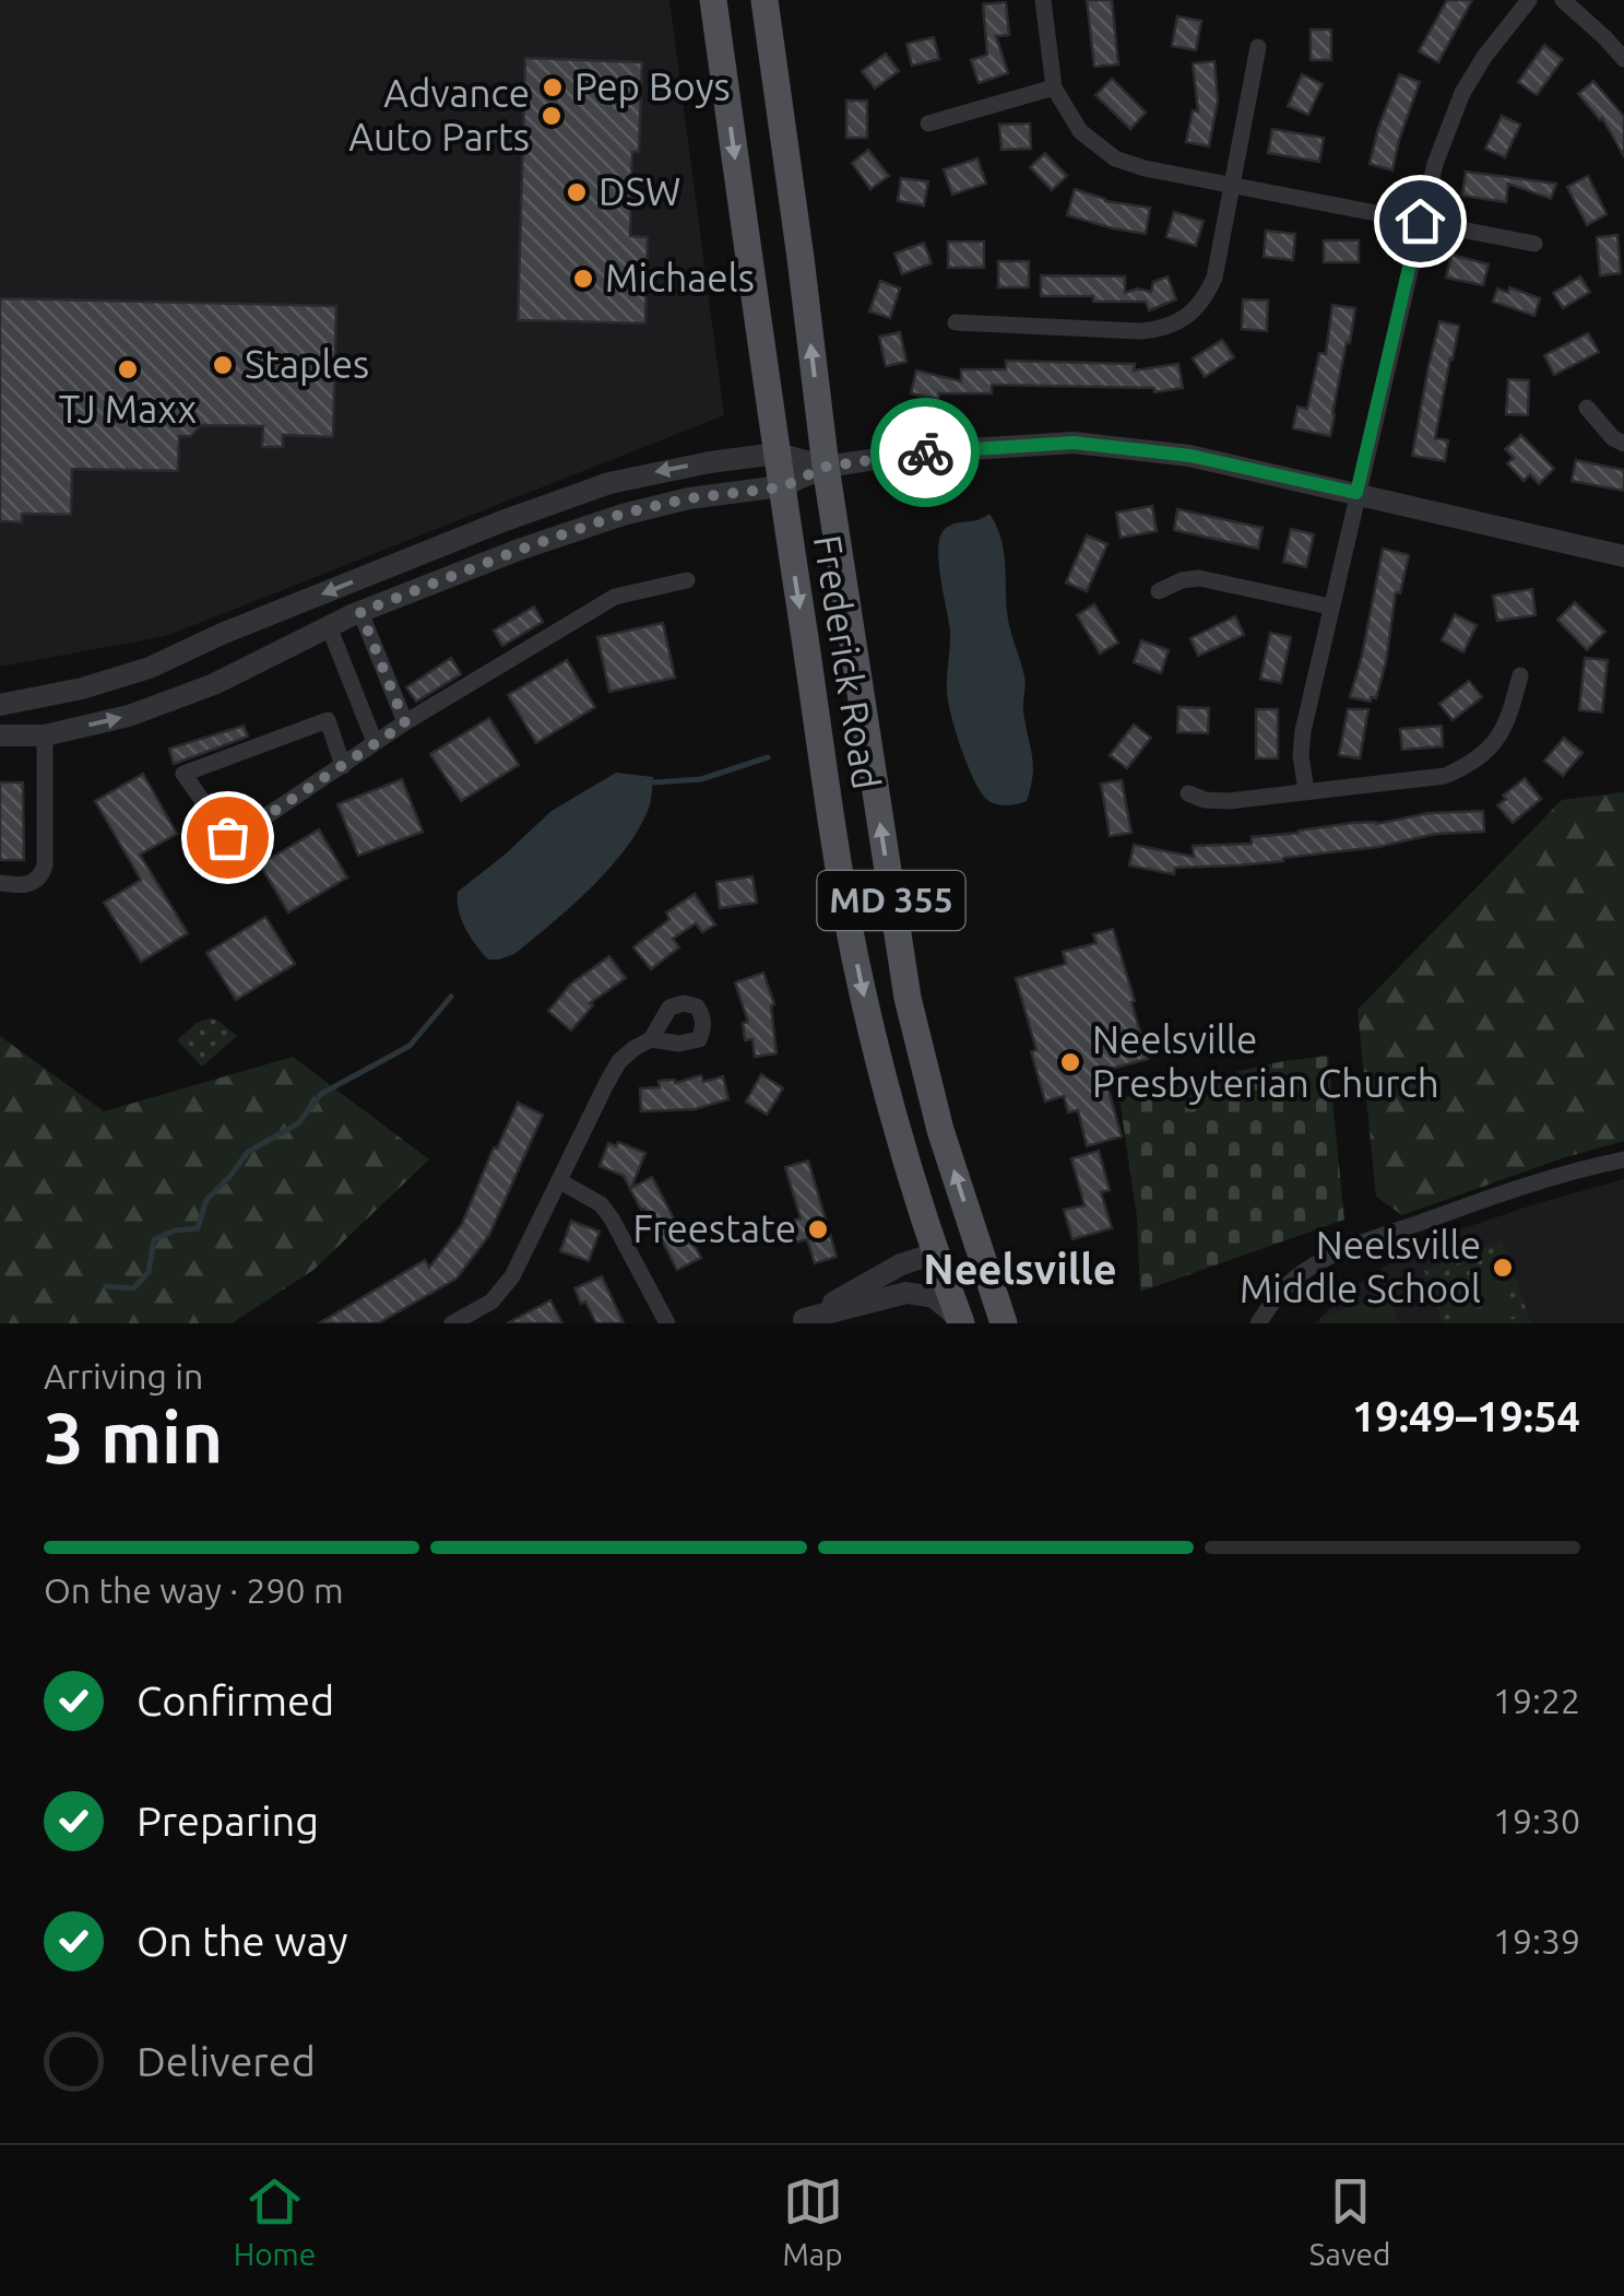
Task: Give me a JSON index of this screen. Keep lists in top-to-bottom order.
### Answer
{
  "streets": {
    "main road": ["Frederick Road", "MD 355"]
  },
  "districts": ["Neelsville"],
  "places": [
    "Pep Boys",
    "Advance Auto Parts",
    "DSW",
    "Michaels",
    "Staples",
    "TJ Maxx",
    "Neelsville Presbyterian Church",
    "Freestate",
    "Neelsville Middle School"
  ],
  "page": {
    "heading": ["3 min", "Arriving in", "19:49–19:54"],
    "bar": "On the way · 290 m",
    "list": [
      ["Confirmed", "19:22"],
      ["Preparing", "19:30"],
      ["On the way", "19:39"],
      "Delivered"
    ],
    "tabs": ["Home", "Map", "Saved"]
  }
}
